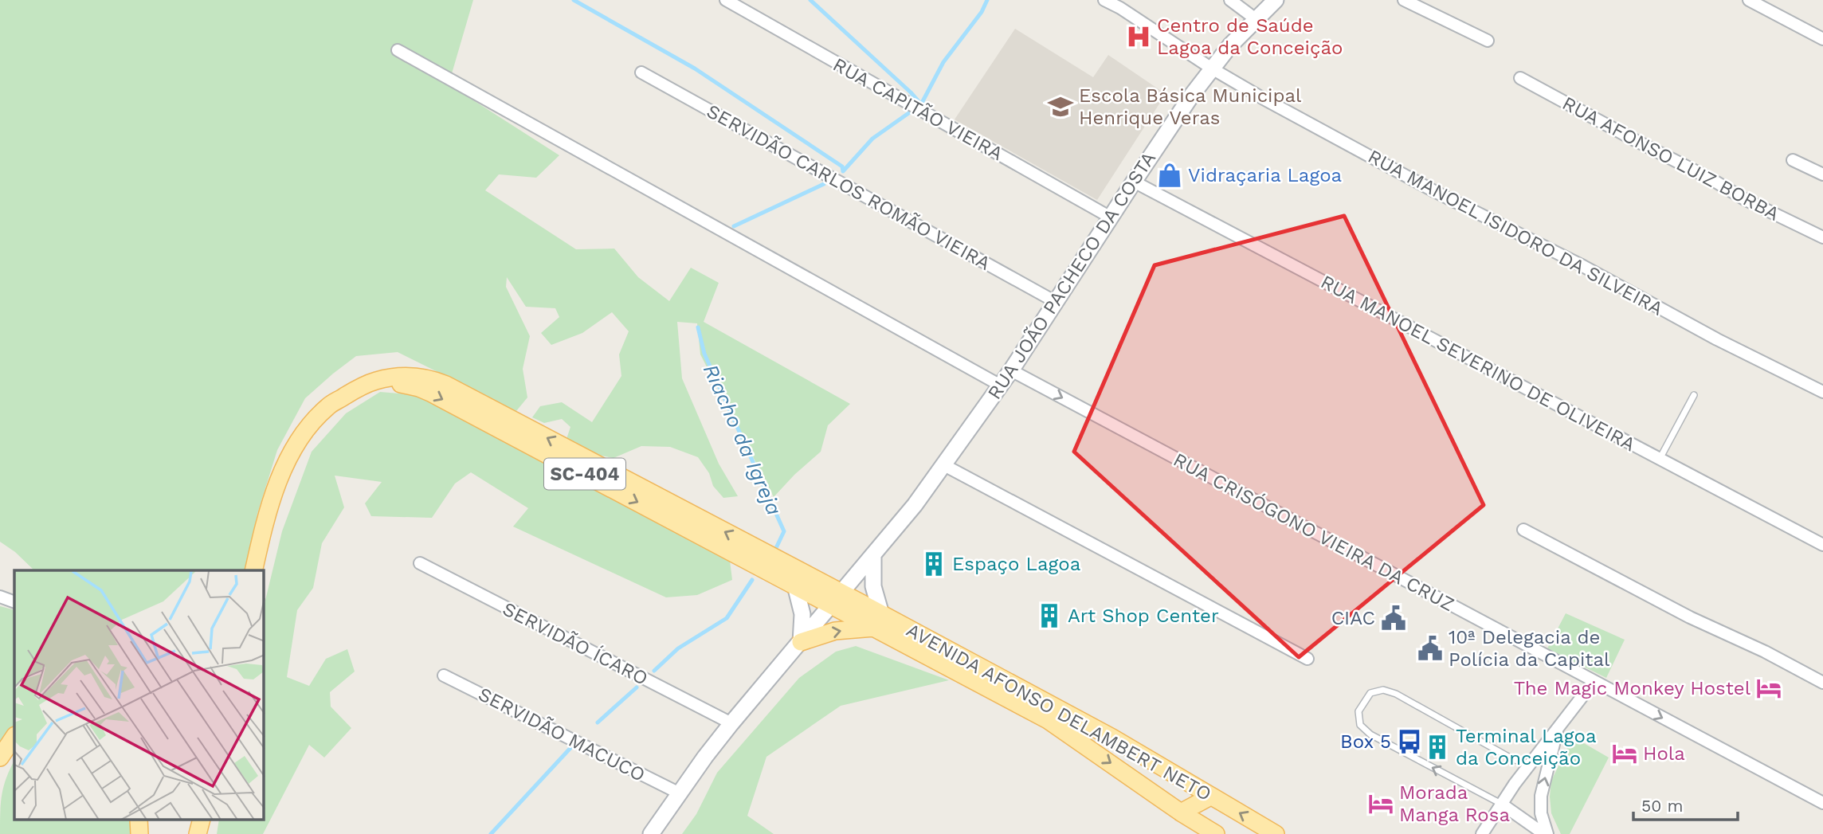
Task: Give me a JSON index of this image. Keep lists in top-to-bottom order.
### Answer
{
  "streets": {
    "main road": ["SC-404", "AVENIDA AFONSO DELAMBERT NETO"],
    "street": [
      "RUA CAPITÃO VIEIRA",
      "RUA AFONSO LUIZ BORBA",
      "SERVIDÃO CARLOS ROMÃO VIEIRA",
      "RUA MANOEL ISIDORO DA SILVEIRA",
      "RUA JOÃO PACHECO DA COSTA",
      "RUA MANOEL SEVERINO DE OLIVEIRA",
      "RUA CRISÓGONO VIEIRA DA CRUZ",
      "SERVIDÃO ÍCARO",
      "SERVIDÃO MACUCO"
    ]
  },
  "crossings": [
    ["RUA CAPITÃO VIEIRA", "RUA JOÃO PACHECO DA COSTA"],
    ["SERVIDÃO CARLOS ROMÃO VIEIRA", "RUA JOÃO PACHECO DA COSTA"],
    ["RUA MANOEL ISIDORO DA SILVEIRA", "RUA JOÃO PACHECO DA COSTA"],
    ["RUA JOÃO PACHECO DA COSTA", "RUA MANOEL SEVERINO DE OLIVEIRA"],
    ["RUA JOÃO PACHECO DA COSTA", "SC-404"],
    ["RUA JOÃO PACHECO DA COSTA", "RUA CRISÓGONO VIEIRA DA CRUZ"],
    ["RUA JOÃO PACHECO DA COSTA", "SERVIDÃO ÍCARO"],
    ["RUA JOÃO PACHECO DA COSTA", "AVENIDA AFONSO DELAMBERT NETO"],
    ["RUA JOÃO PACHECO DA COSTA", "SERVIDÃO MACUCO"],
    ["SC-404", "AVENIDA AFONSO DELAMBERT NETO"]
  ],
  "one_way": ["RUA CRISÓGONO VIEIRA DA CRUZ"],
  "water": ["Riacho da Igreja"],
  "places": {
    "hospital": ["Centro de Saúde Lagoa da Conceição"],
    "school or university": ["Escola Básica Municipal Henrique Veras"],
    "shop": ["Vidraçaria Lagoa"],
    "building": ["Espaço Lagoa", "Art Shop Center", "Terminal Lagoa da Conceição"],
    "public building": ["CIAC", "10ª Delegacia de Polícia da Capital"],
    "hotel": ["The Magic Monkey Hostel", "Hola", "Morada Manga Rosa"],
    "bus stop": ["Box 5"]
  },
  "scale_bar": "50 m"
}
